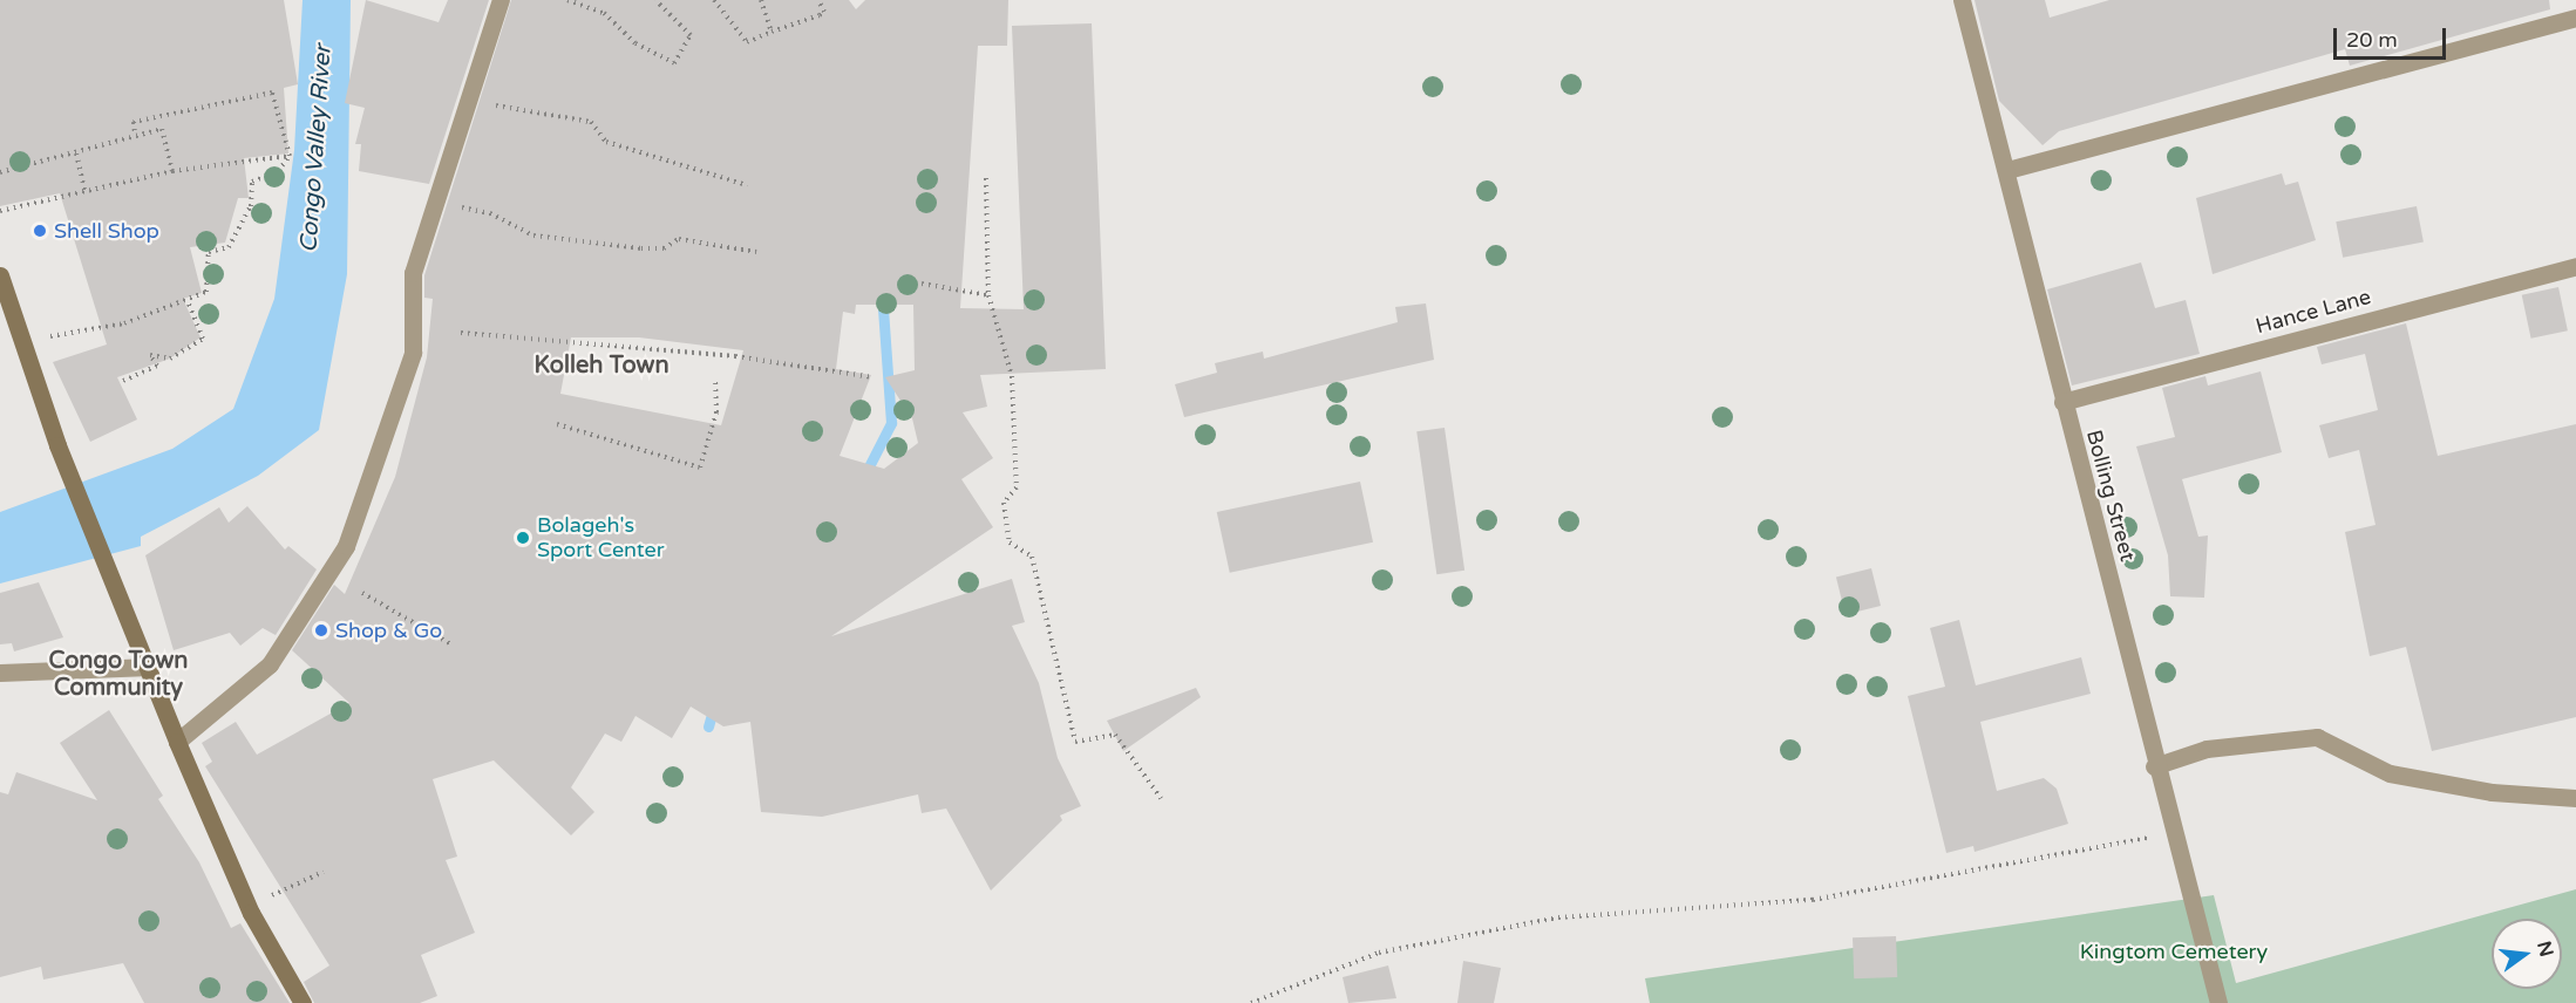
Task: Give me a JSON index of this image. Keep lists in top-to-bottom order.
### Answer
{
  "streets": {
    "street": ["Hance Lane", "Bolling Street"]
  },
  "crossings": [
    ["Hance Lane", "Bolling Street"]
  ],
  "districts": ["Kolleh Town", "Congo Town Community"],
  "water": ["Congo Valley River"],
  "parks": ["Kingtom Cemetery"],
  "places": ["Shell Shop", "Bolageh's Sport Center", "Shop & Go"],
  "scale_bar": "20 m",
  "north": "right"
}
